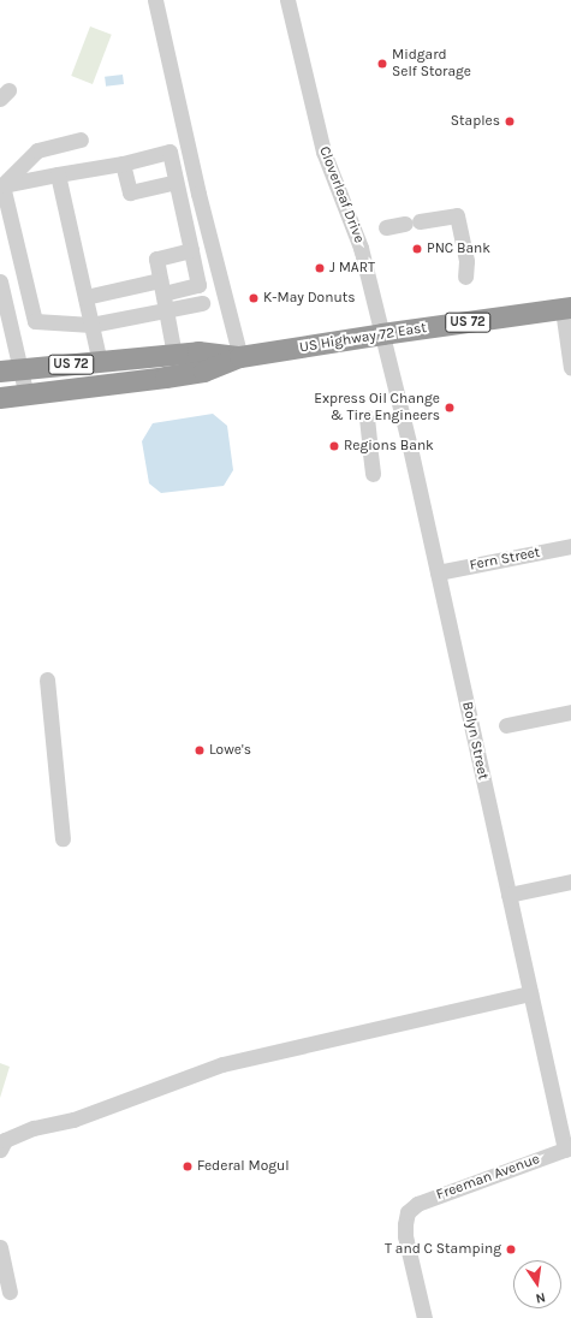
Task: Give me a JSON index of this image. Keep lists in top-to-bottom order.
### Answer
{
  "streets": {
    "highway": ["US 72", "US Highway 72 East"],
    "street": [
      "Cloverleaf Drive",
      "Fern Street",
      "Bolyn Street",
      "Freeman Avenue"
    ]
  },
  "crossings": [
    ["Cloverleaf Drive", "US Highway 72 East"],
    ["Cloverleaf Drive", "Bolyn Street"],
    ["US Highway 72 East", "Bolyn Street"],
    ["Fern Street", "Bolyn Street"],
    ["Bolyn Street", "Freeman Avenue"]
  ],
  "places": [
    "Midgard Self Storage",
    "Staples",
    "PNC Bank",
    "J MART",
    "K-May Donuts",
    "Express Oil Change & Tire Engineers",
    "Regions Bank",
    "Lowe's",
    "Federal Mogul",
    "T and C Stamping"
  ],
  "north": "bottom"
}
